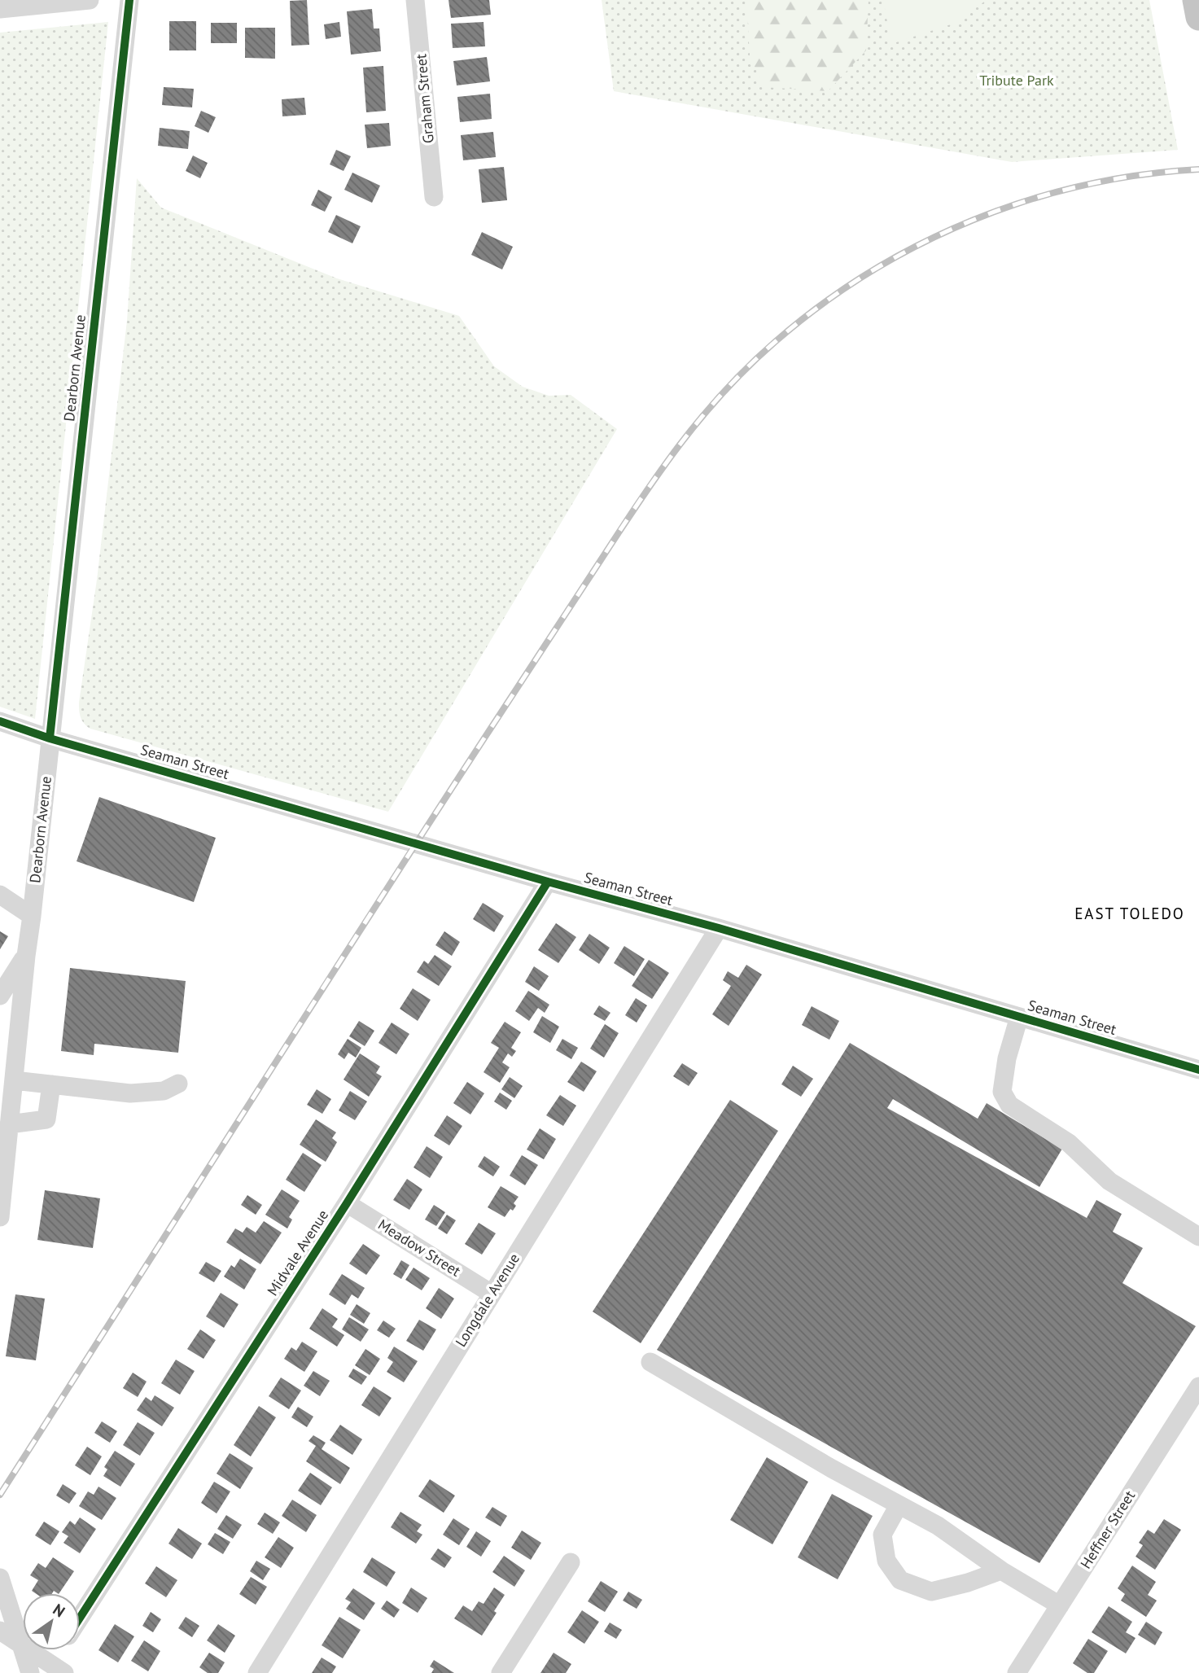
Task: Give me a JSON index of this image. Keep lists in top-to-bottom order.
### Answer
{
  "streets": {
    "street": [
      "Graham Street",
      "Dearborn Avenue",
      "Seaman Street",
      "Meadow Street",
      "Midvale Avenue",
      "Longdale Avenue",
      "Heffner Street"
    ]
  },
  "crossings": [
    ["Dearborn Avenue", "Seaman Street"],
    ["Seaman Street", "Midvale Avenue"],
    ["Seaman Street", "Longdale Avenue"],
    ["Meadow Street", "Midvale Avenue"],
    ["Meadow Street", "Longdale Avenue"]
  ],
  "districts": ["EAST TOLEDO"],
  "parks": ["Tribute Park"],
  "north": "top right"
}
